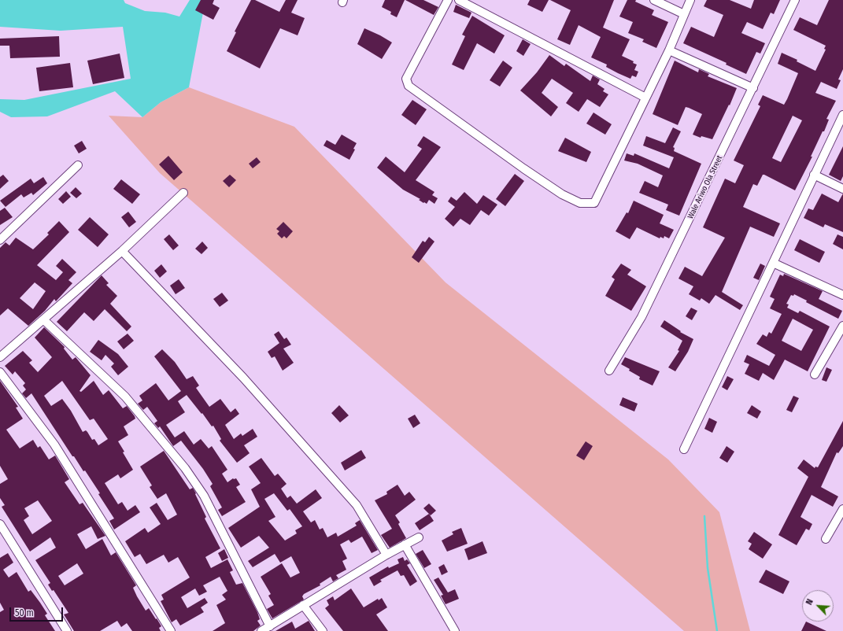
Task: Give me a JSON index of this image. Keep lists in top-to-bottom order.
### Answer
{
  "streets": {
    "street": ["Wale Ariwo Ola Street"]
  },
  "scale_bar": "50 m",
  "north": "top left"
}
